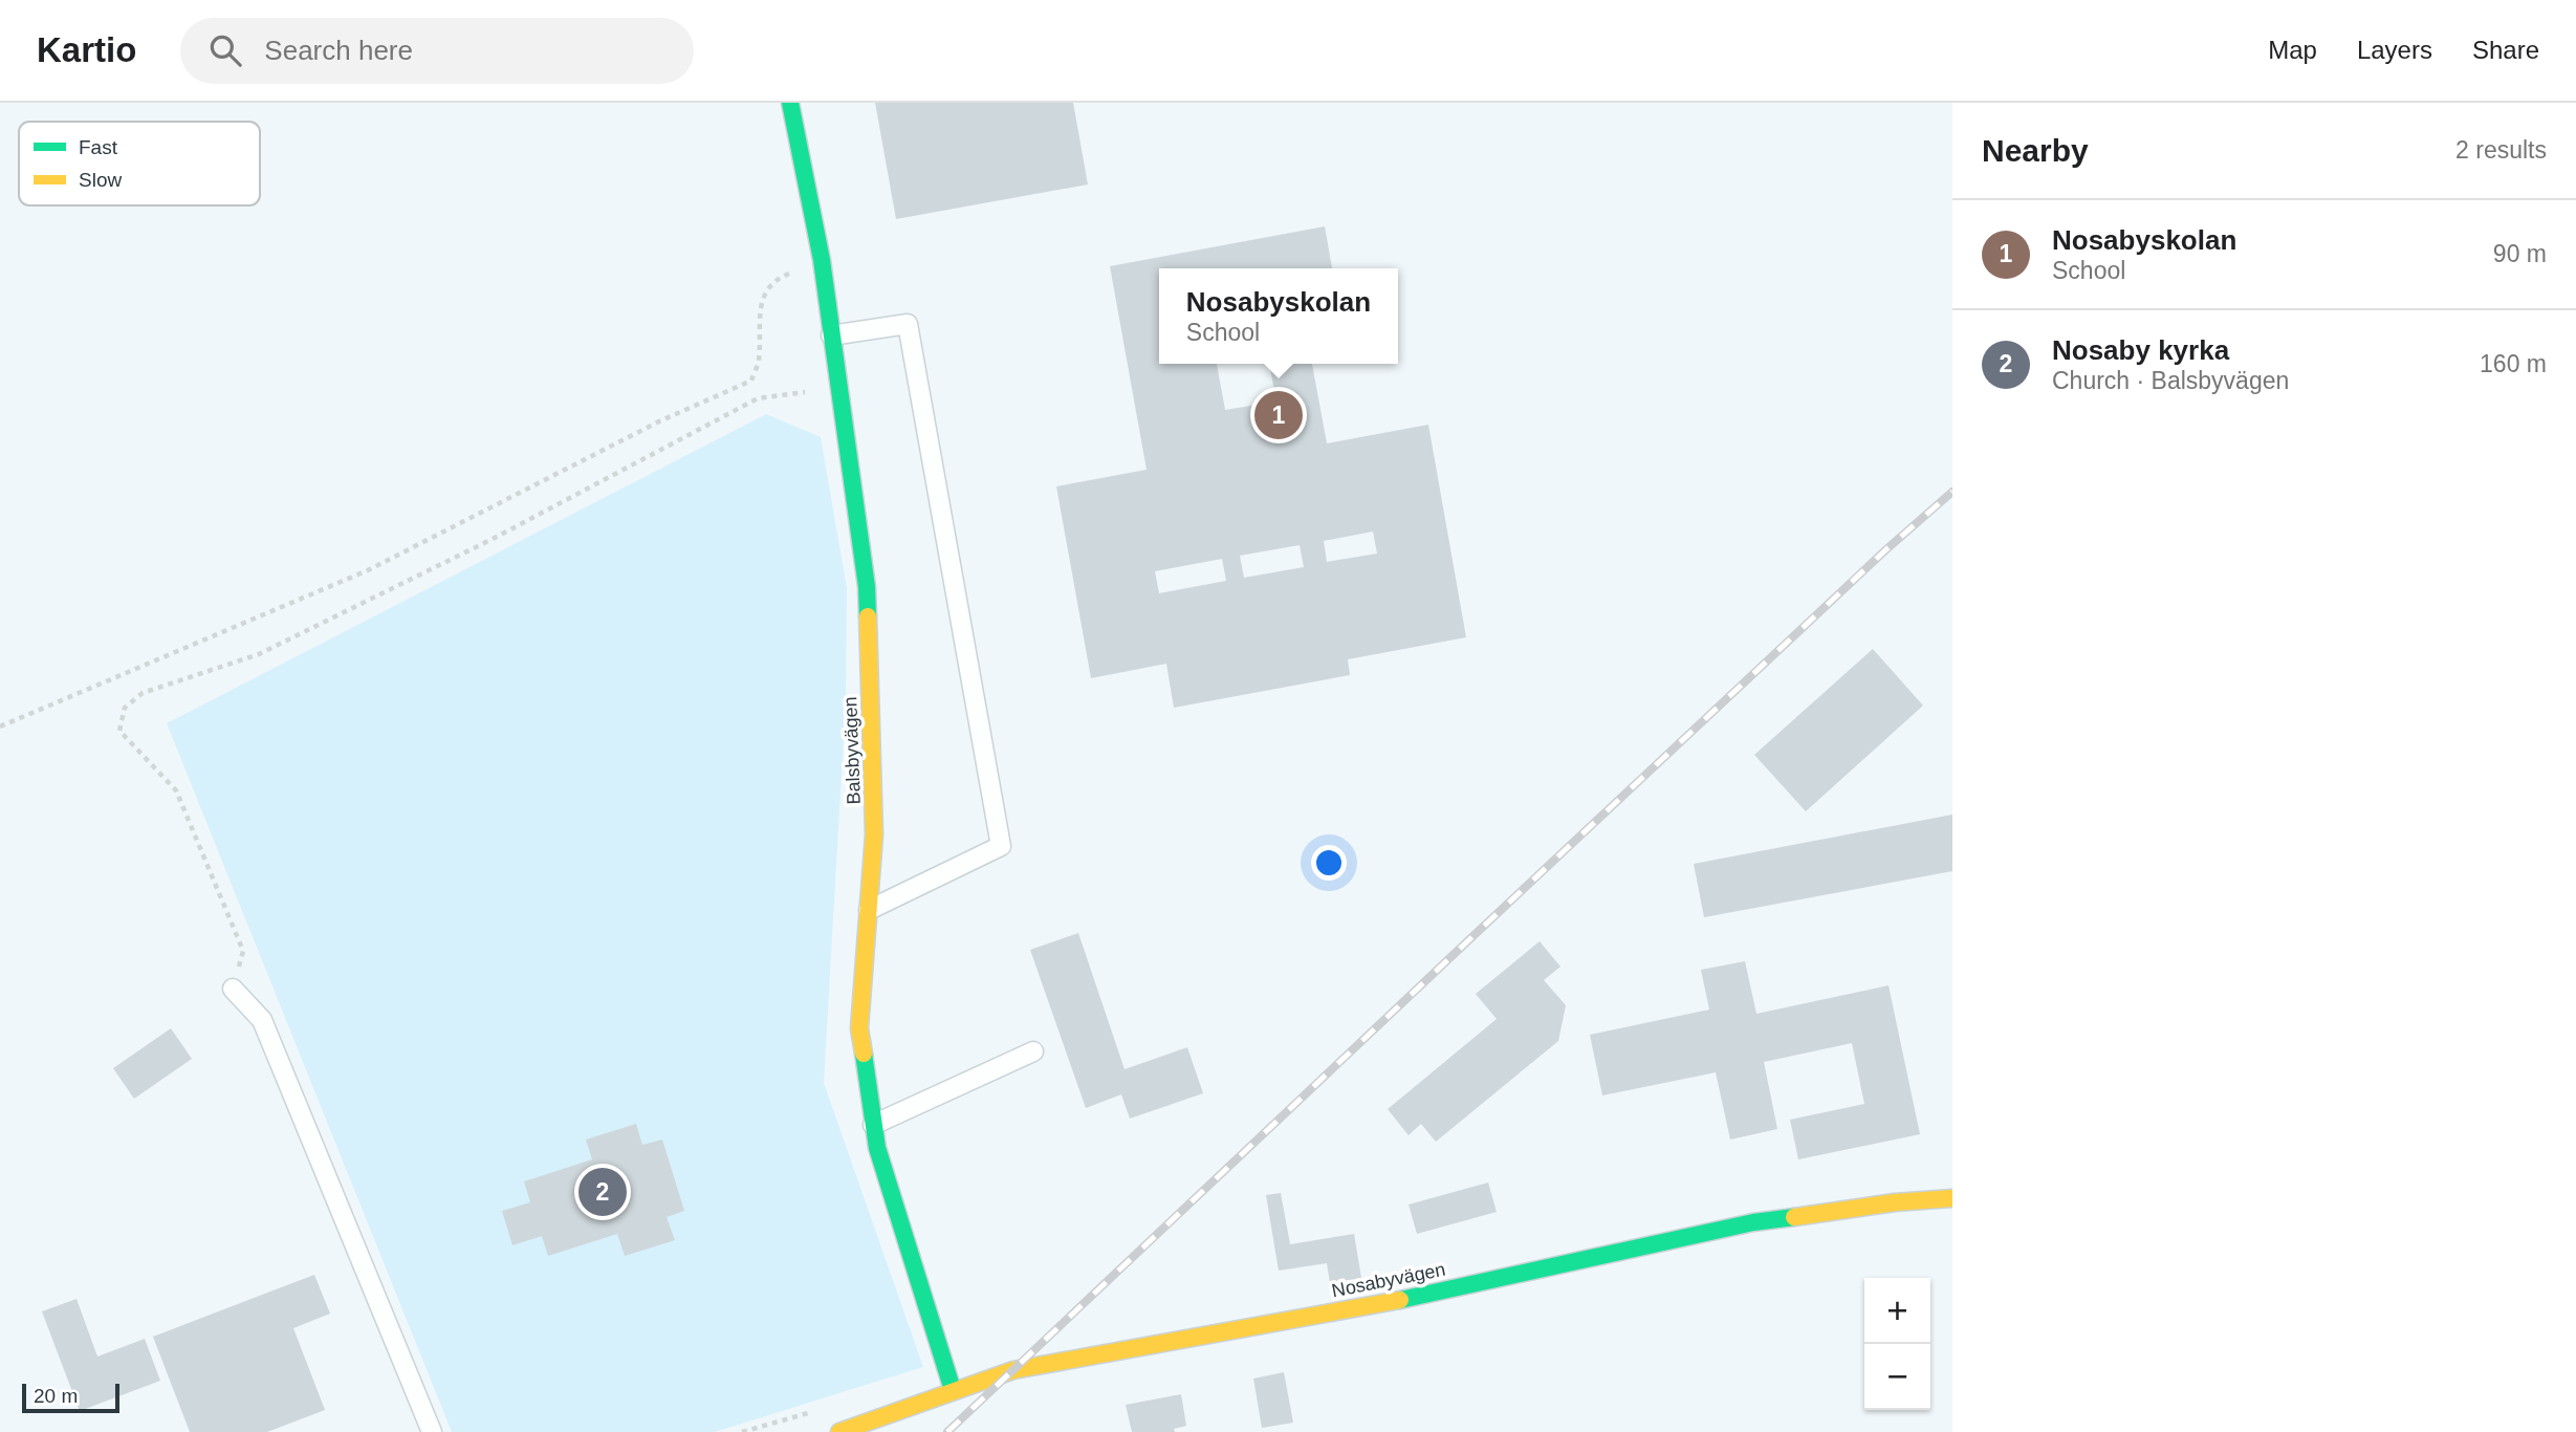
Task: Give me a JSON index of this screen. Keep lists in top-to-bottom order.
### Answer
{
  "streets": {
    "street": ["Balsbyvägen", "Nosabyvägen"]
  },
  "crossings": [
    ["Balsbyvägen", "Nosabyvägen"]
  ],
  "legend": ["Fast", "Slow"],
  "scale_bar": "20 m",
  "page": {
    "header": "Kartio",
    "search": "Search here",
    "nav": ["Map", "Layers", "Share"],
    "heading": ["Nearby", "2 results"],
    "list": [
      {
        "mark": "1",
        "name": "Nosabyskolan",
        "note": "School",
        "value": "90 m"
      },
      {
        "mark": "2",
        "name": "Nosaby kyrka",
        "note": "Church · Balsbyvägen",
        "value": "160 m"
      }
    ],
    "popup": ["Nosabyskolan", "School"],
    "pins": ["1", "2"],
    "map_buttons": ["+", "−"],
    "scale": "20 m"
  }
}
